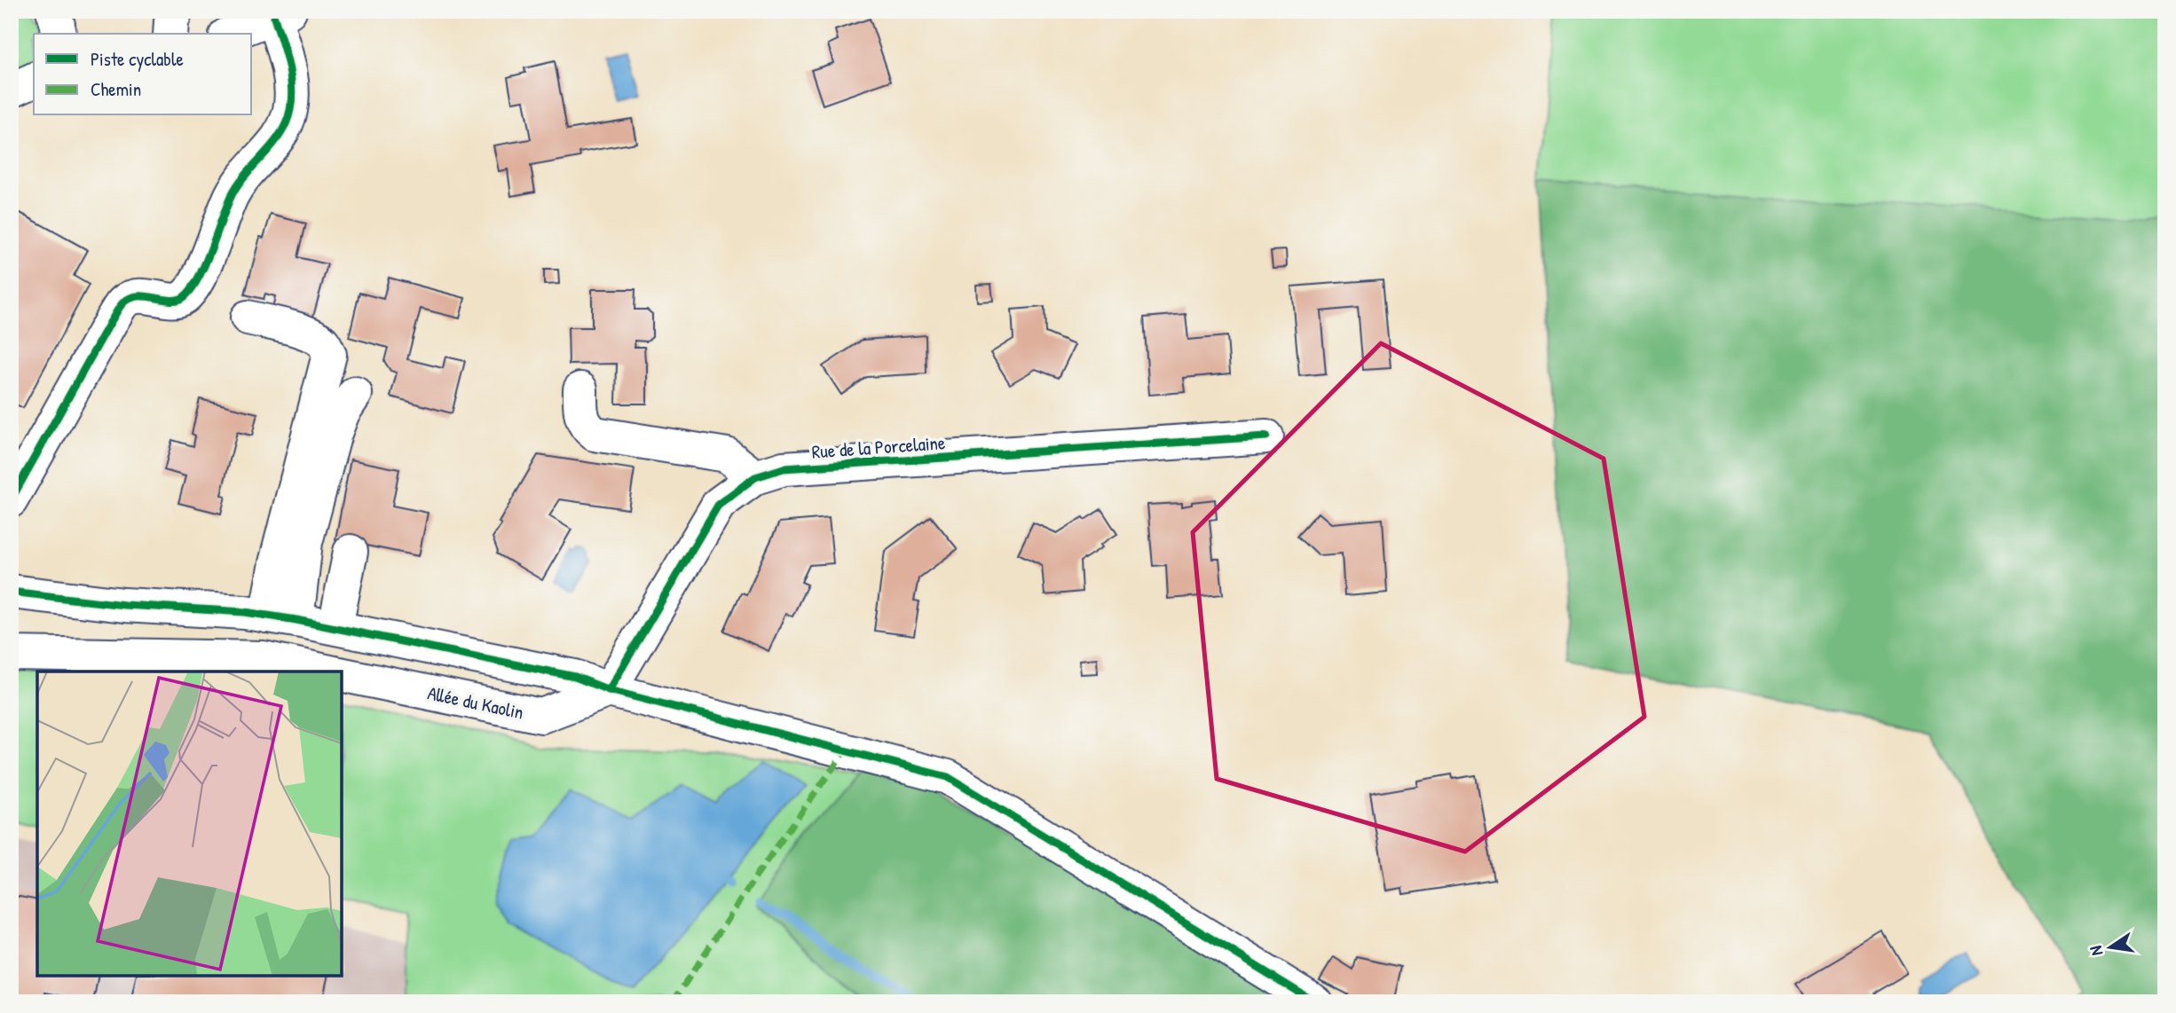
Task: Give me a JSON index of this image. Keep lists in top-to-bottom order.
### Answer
{
  "streets": {
    "street": ["Rue de la Porcelaine", "Allée du Kaolin"]
  },
  "crossings": [
    ["Rue de la Porcelaine", "Allée du Kaolin"]
  ],
  "legend": ["Piste cyclable", "Chemin"],
  "north": "left"
}
